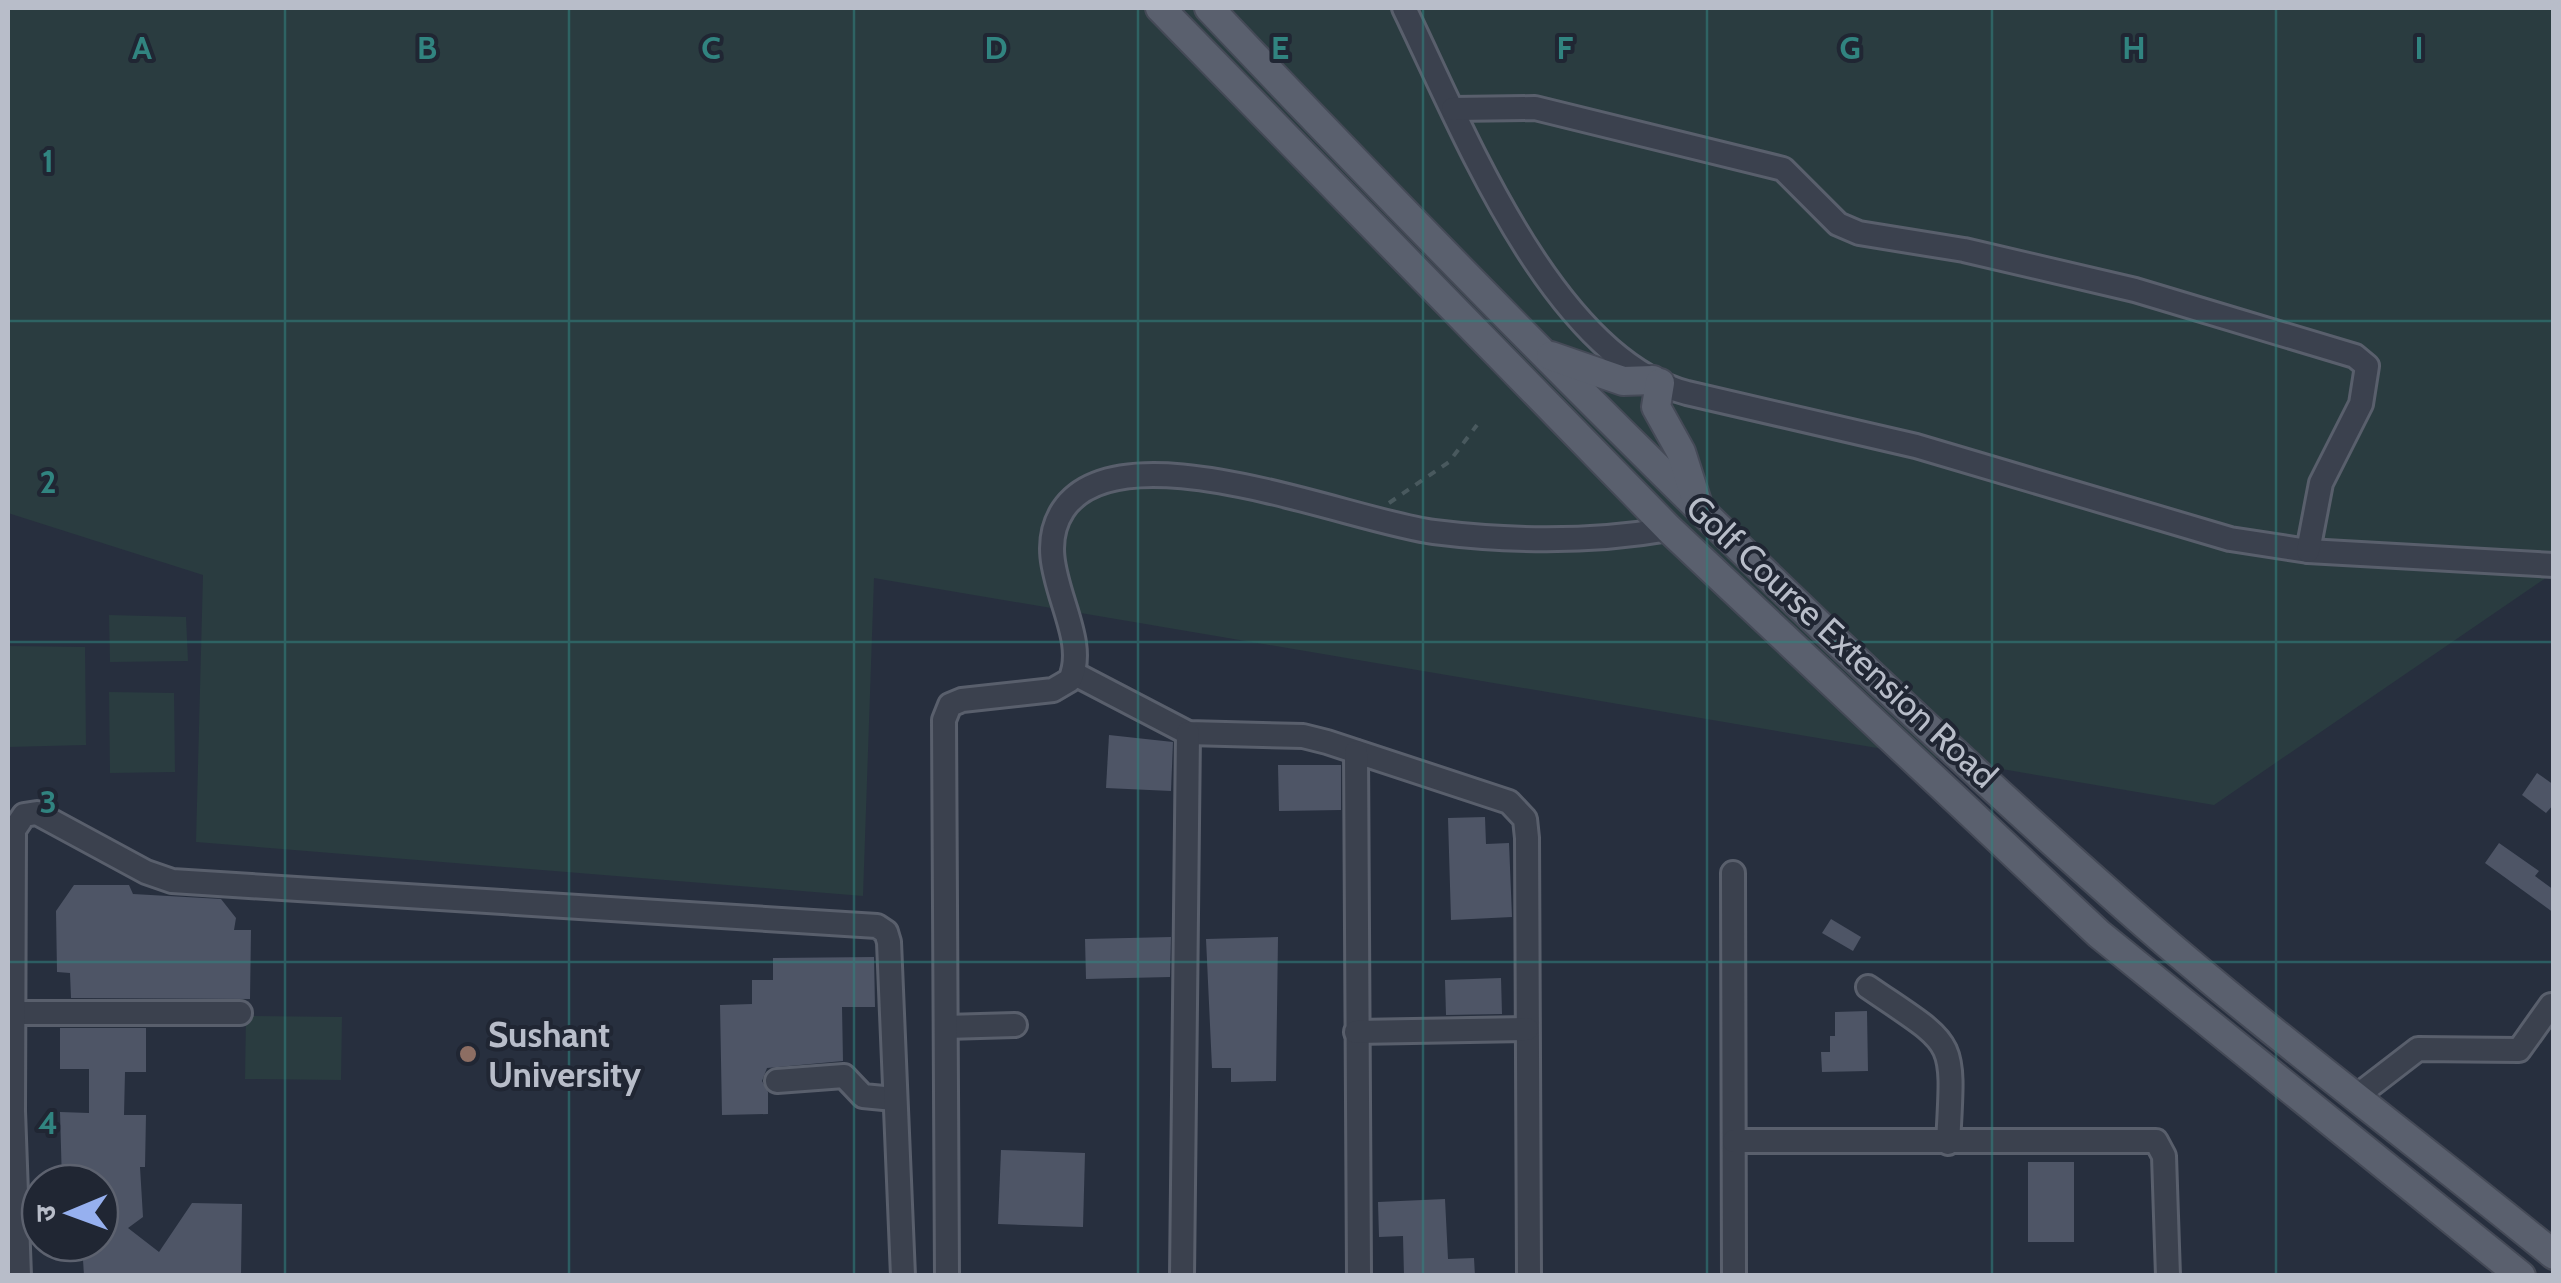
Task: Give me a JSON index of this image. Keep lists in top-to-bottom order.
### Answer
{
  "streets": {
    "main road": ["Golf Course Extension Road"]
  },
  "places": ["Sushant University"],
  "north": "left",
  "grid": {
    "columns": [
      "A",
      "B",
      "C",
      "D",
      "E",
      "F",
      "G",
      "H",
      "I"
    ],
    "rows": [
      "1",
      "2",
      "3",
      "4"
    ]
  }
}
